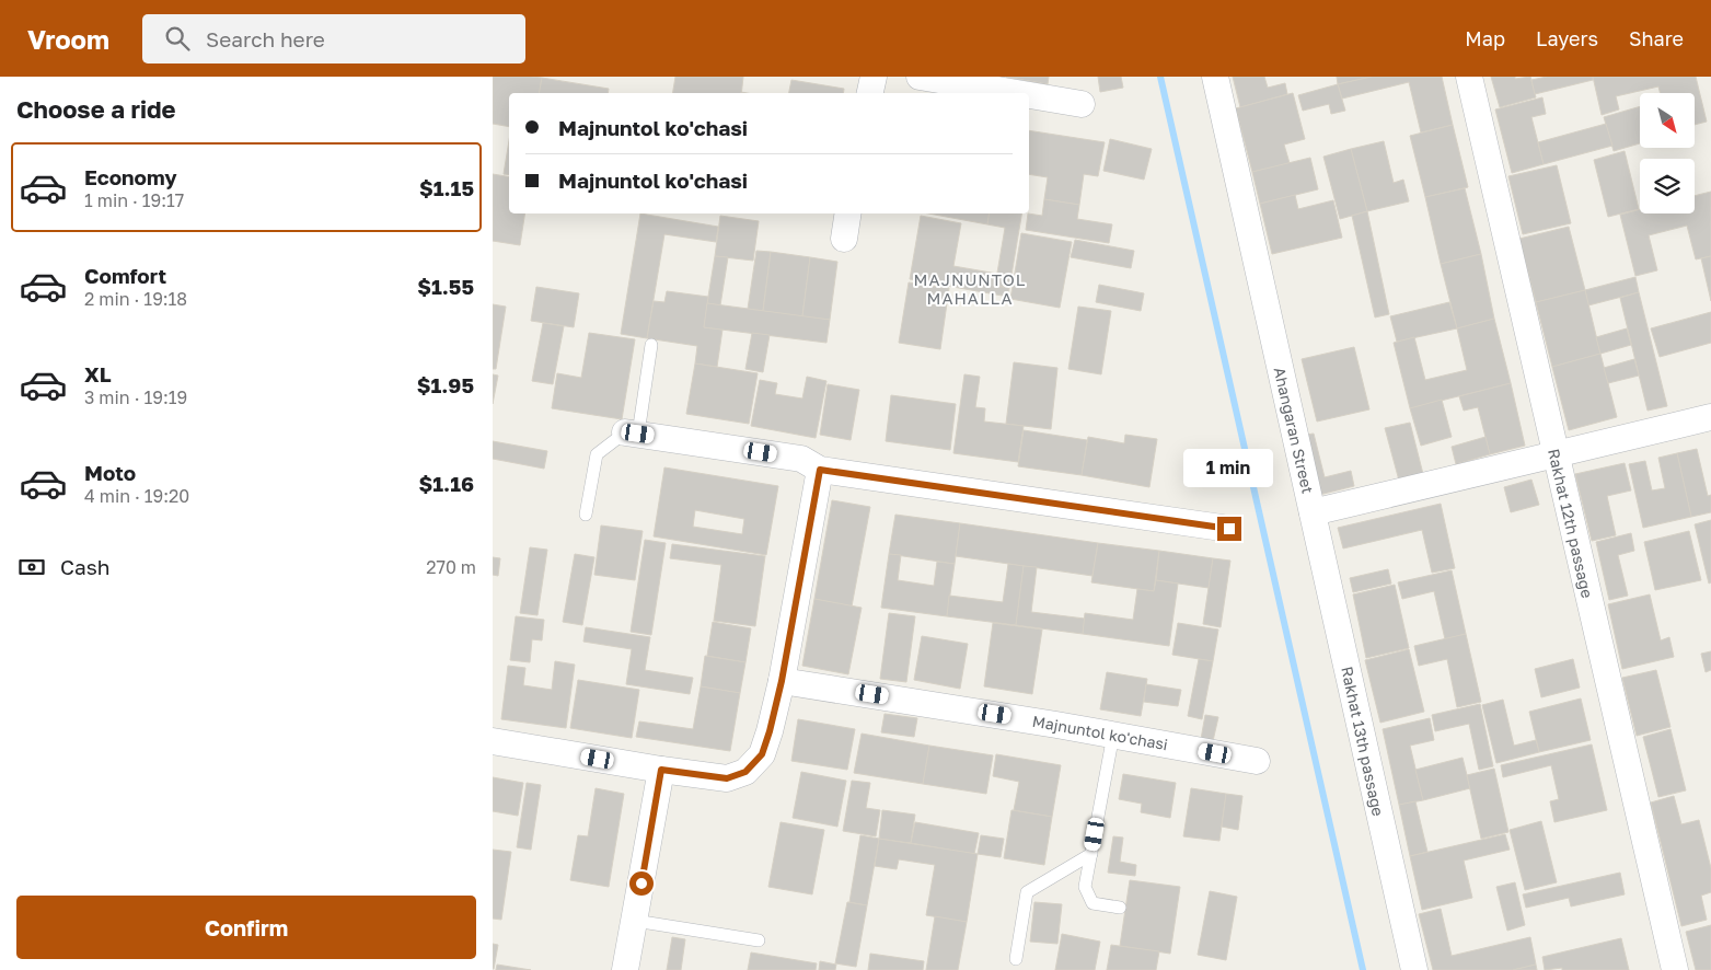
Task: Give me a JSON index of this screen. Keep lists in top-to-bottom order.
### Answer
{
  "streets": {
    "street": [
      "Ahangaran Street",
      "Rakhat 12th passage",
      "Majnuntol ko'chasi",
      "Rakhat 13th passage"
    ]
  },
  "crossings": [
    ["Ahangaran Street", "Rakhat 12th passage"],
    ["Ahangaran Street", "Rakhat 13th passage"]
  ],
  "districts": ["MAJNUNTOL MAHALLA"],
  "north": "bottom right",
  "page": {
    "header": "Vroom",
    "search": "Search here",
    "nav": ["Map", "Layers", "Share"],
    "heading": "Choose a ride",
    "banner": ["Majnuntol ko'chasi", "Majnuntol ko'chasi"],
    "list": [
      {
        "name": "Economy",
        "note": "1 min · 19:17",
        "value": "$1.15"
      },
      {
        "name": "Comfort",
        "note": "2 min · 19:18",
        "value": "$1.55"
      },
      {
        "name": "XL",
        "note": "3 min · 19:19",
        "value": "$1.95"
      },
      {
        "name": "Moto",
        "note": "4 min · 19:20",
        "value": "$1.16"
      }
    ],
    "bubble": "1 min",
    "pay": ["Cash", "270 m"],
    "buttons": "Confirm"
  }
}
